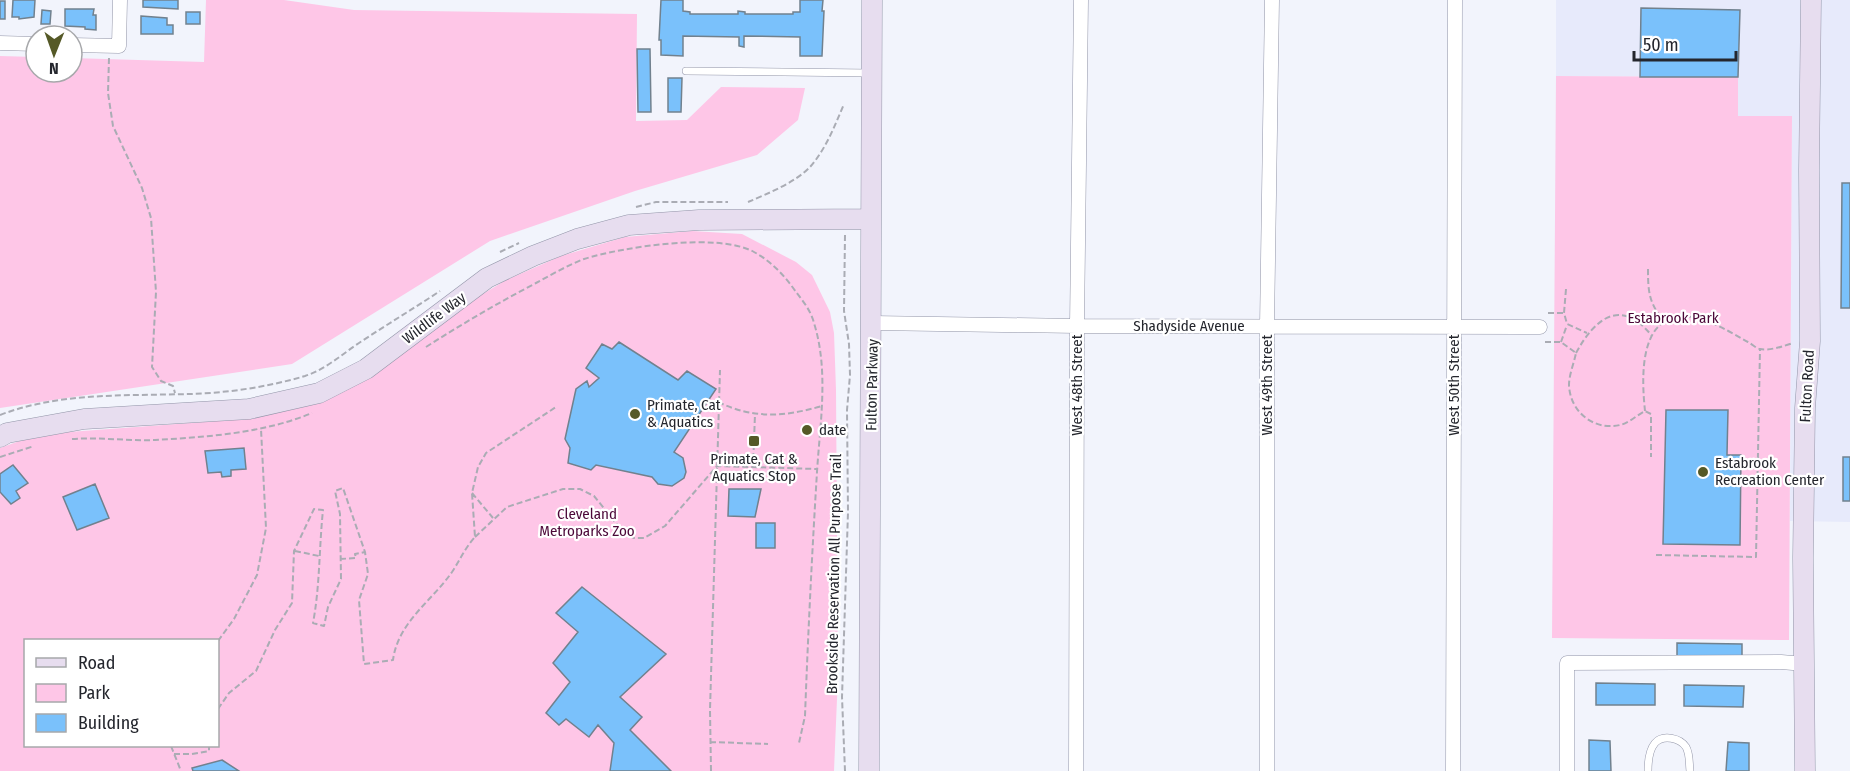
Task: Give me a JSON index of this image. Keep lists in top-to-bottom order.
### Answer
{
  "streets": {
    "street": [
      "Wildlife Way",
      "Shadyside Avenue",
      "Fulton Parkway",
      "West 48th Street",
      "West 49th Street",
      "West 50th Street",
      "Fulton Road"
    ],
    "path": ["Brookside Reservation All Purpose Trail"]
  },
  "crossings": [
    ["Wildlife Way", "Fulton Parkway"],
    ["Shadyside Avenue", "Fulton Parkway"],
    ["Shadyside Avenue", "West 48th Street"],
    ["Shadyside Avenue", "West 49th Street"],
    ["Shadyside Avenue", "West 50th Street"]
  ],
  "parks": ["Estabrook Park", "Cleveland Metroparks Zoo"],
  "places": {
    "other": ["Primate, Cat & Aquatics", "date", "Estabrook Recreation Center"],
    "transit": ["Primate, Cat & Aquatics Stop"]
  },
  "legend": ["Road", "Park", "Building"],
  "scale_bar": "50 m",
  "north": "bottom"
}
